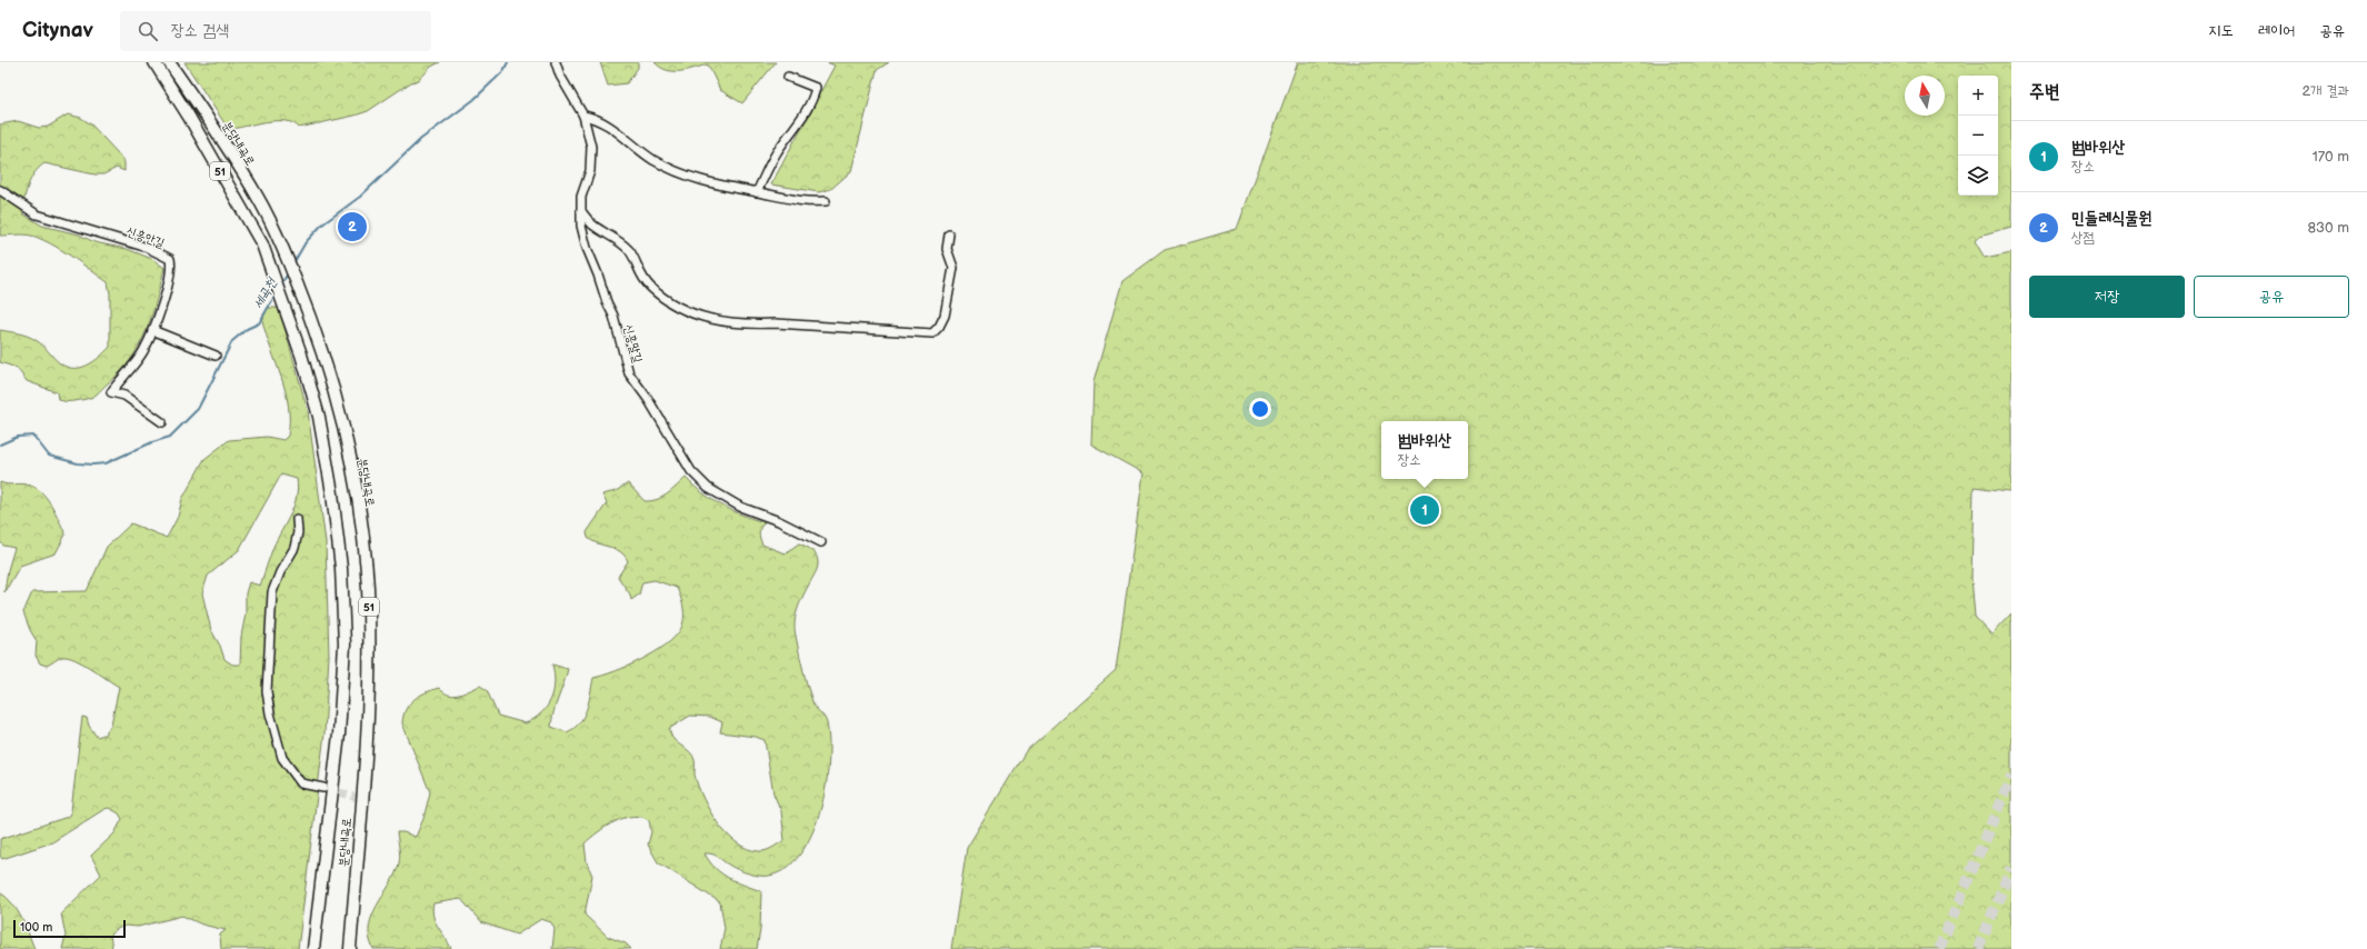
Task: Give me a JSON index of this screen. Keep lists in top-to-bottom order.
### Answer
{
  "streets": {
    "highway": ["분당내곡로", "51"],
    "street": ["신흥안길", "신흥말길"]
  },
  "water": ["세곡천"],
  "scale_bar": "100 m",
  "north": "top",
  "page": {
    "header": "Citynav",
    "search": "장소 검색",
    "nav": ["지도", "레이어", "공유"],
    "heading": ["주변", "2개 결과"],
    "map_buttons": ["+", "−"],
    "list": [
      {
        "mark": "1",
        "name": "범바위산",
        "note": "장소",
        "value": "170 m"
      },
      {
        "mark": "2",
        "name": "민들레식물원",
        "note": "상점",
        "value": "830 m"
      }
    ],
    "pins": ["2", "1"],
    "buttons": ["저장", "공유"],
    "popup": ["범바위산", "장소"],
    "scale": "100 m"
  }
}
